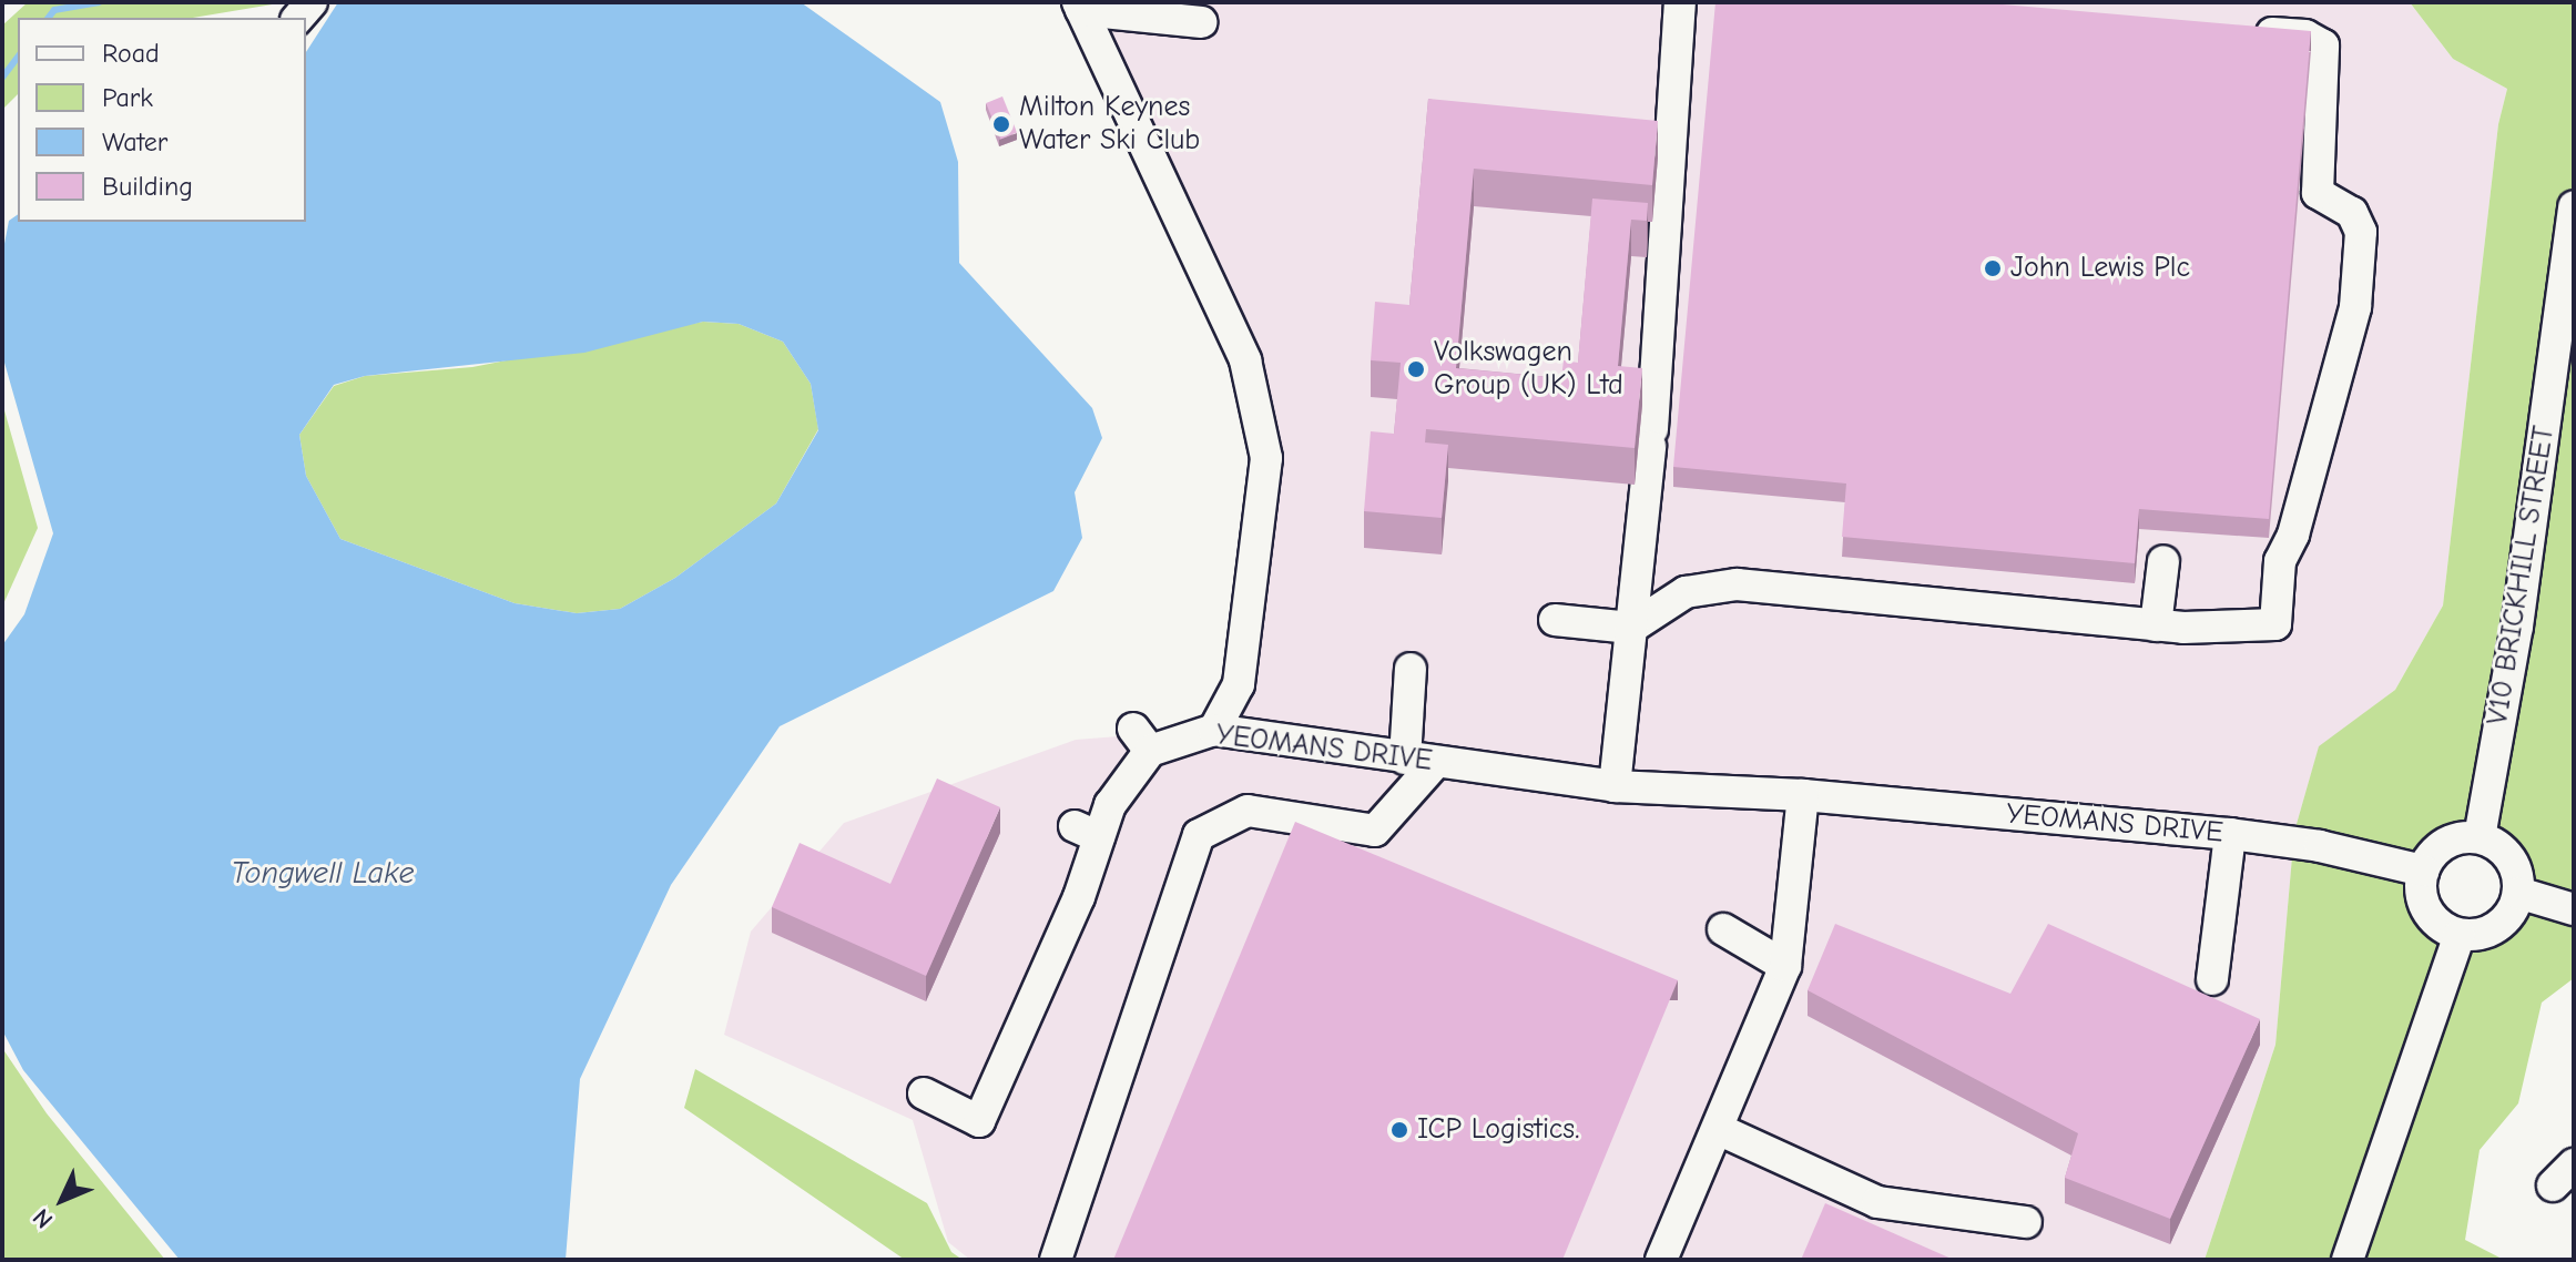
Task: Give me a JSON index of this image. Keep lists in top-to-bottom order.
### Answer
{
  "streets": {
    "street": ["V10 BRICKHILL STREET", "YEOMANS DRIVE"]
  },
  "crossings": [
    ["V10 BRICKHILL STREET", "YEOMANS DRIVE"]
  ],
  "water": ["Tongwell Lake"],
  "places": [
    "Milton Keynes Water Ski Club",
    "John Lewis Plc",
    "Volkswagen Group (UK) Ltd",
    "ICP Logistics."
  ],
  "legend": [
    "Road",
    "Park",
    "Water",
    "Building"
  ],
  "north": "bottom left"
}
